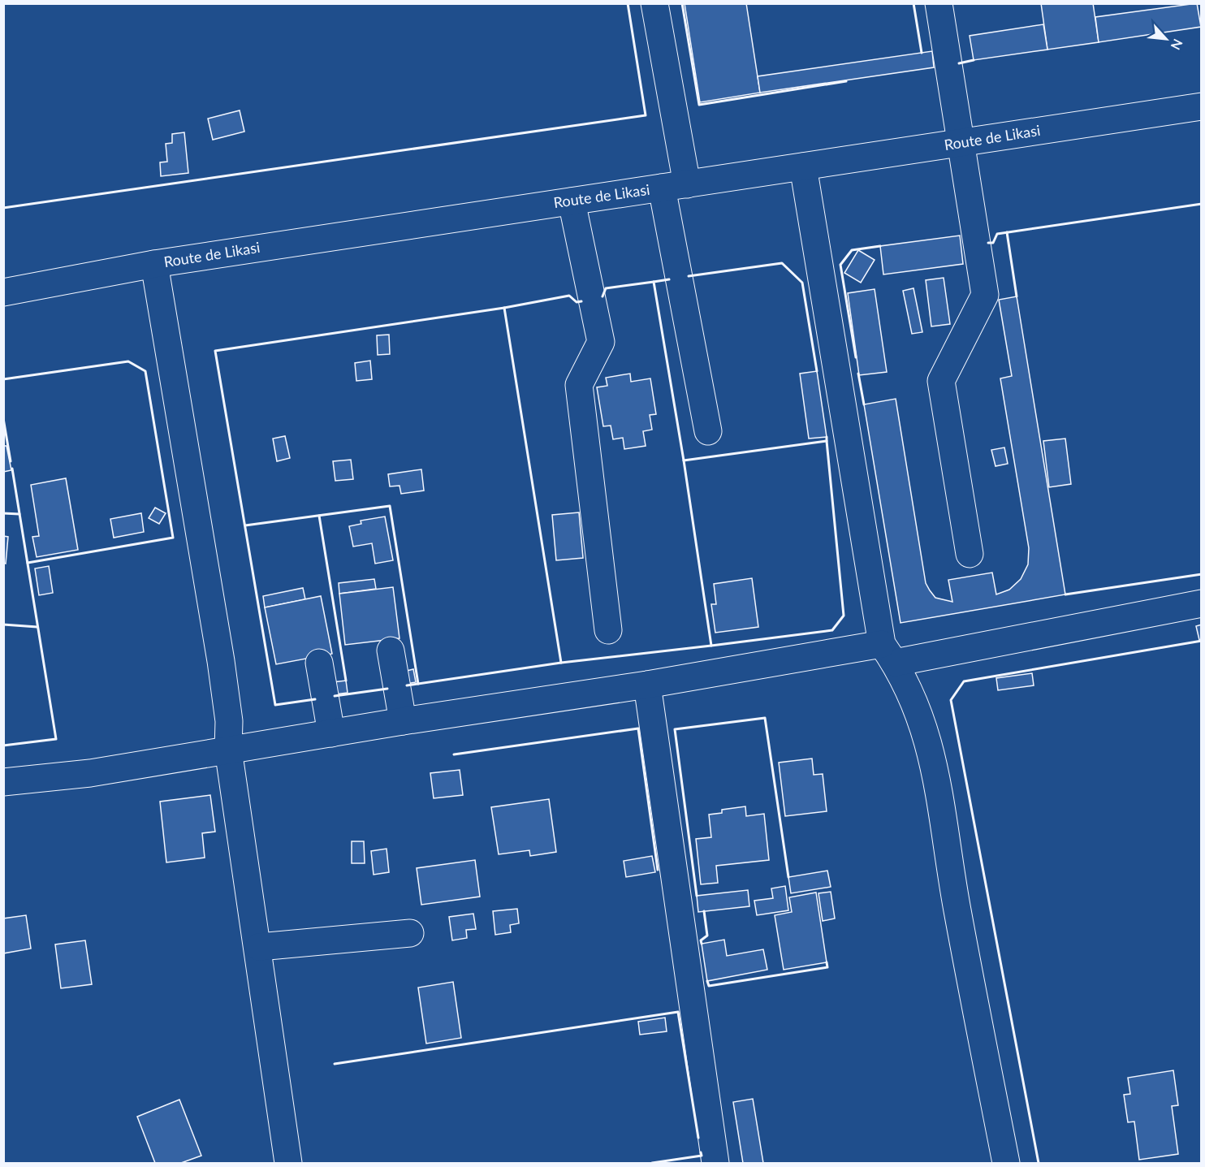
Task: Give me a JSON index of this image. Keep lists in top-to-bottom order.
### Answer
{
  "streets": {
    "main road": ["Route de Likasi"]
  },
  "north": "bottom right"
}
